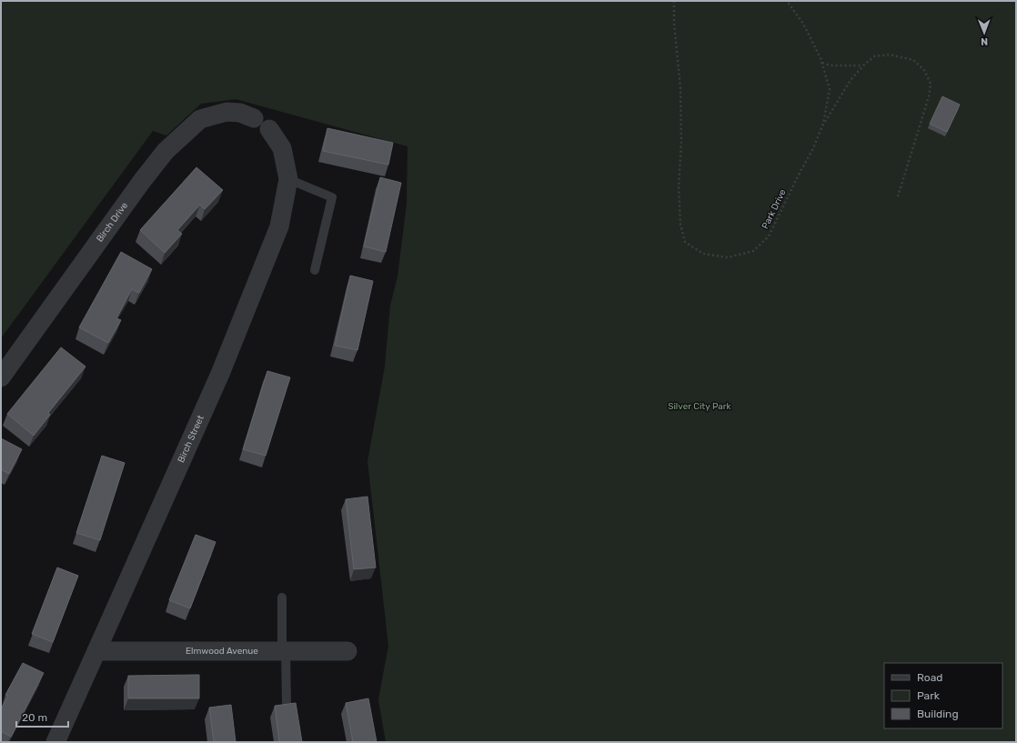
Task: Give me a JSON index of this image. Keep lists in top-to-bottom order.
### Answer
{
  "streets": {
    "street": ["Birch Drive", "Birch Street", "Elmwood Avenue"],
    "path": ["Park Drive"]
  },
  "crossings": [
    ["Birch Street", "Elmwood Avenue"]
  ],
  "parks": ["Silver City Park"],
  "legend": ["Road", "Park", "Building"],
  "scale_bar": "20 m",
  "north": "bottom"
}
